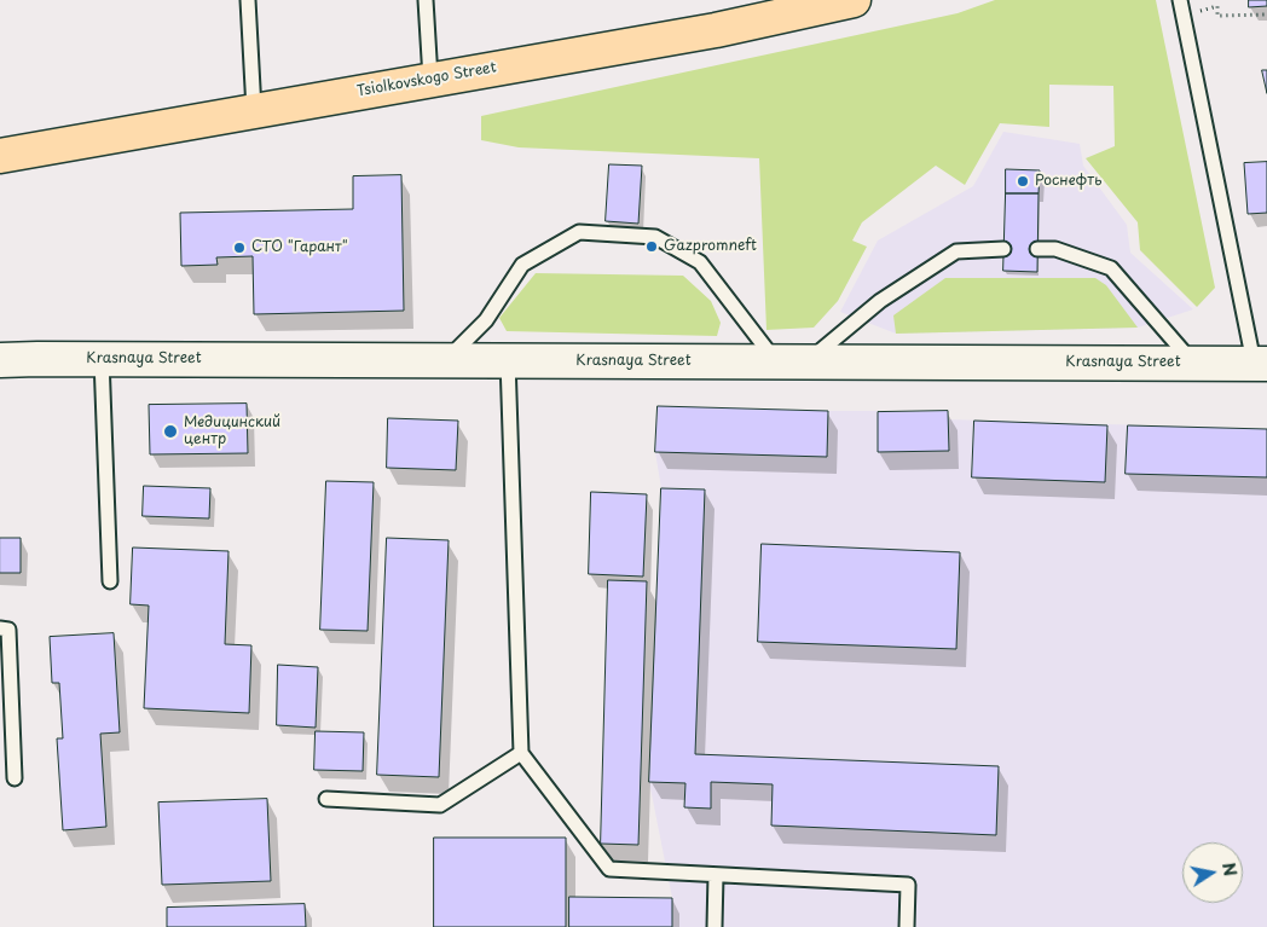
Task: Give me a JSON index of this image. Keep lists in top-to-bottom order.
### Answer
{
  "streets": {
    "main road": ["Tsiolkovskogo Street", "Krasnaya Street"]
  },
  "places": [
    "Роснефть",
    "Gazpromneft",
    "СТО \"Гарант\"",
    "Медицинский центр"
  ],
  "north": "right"
}
